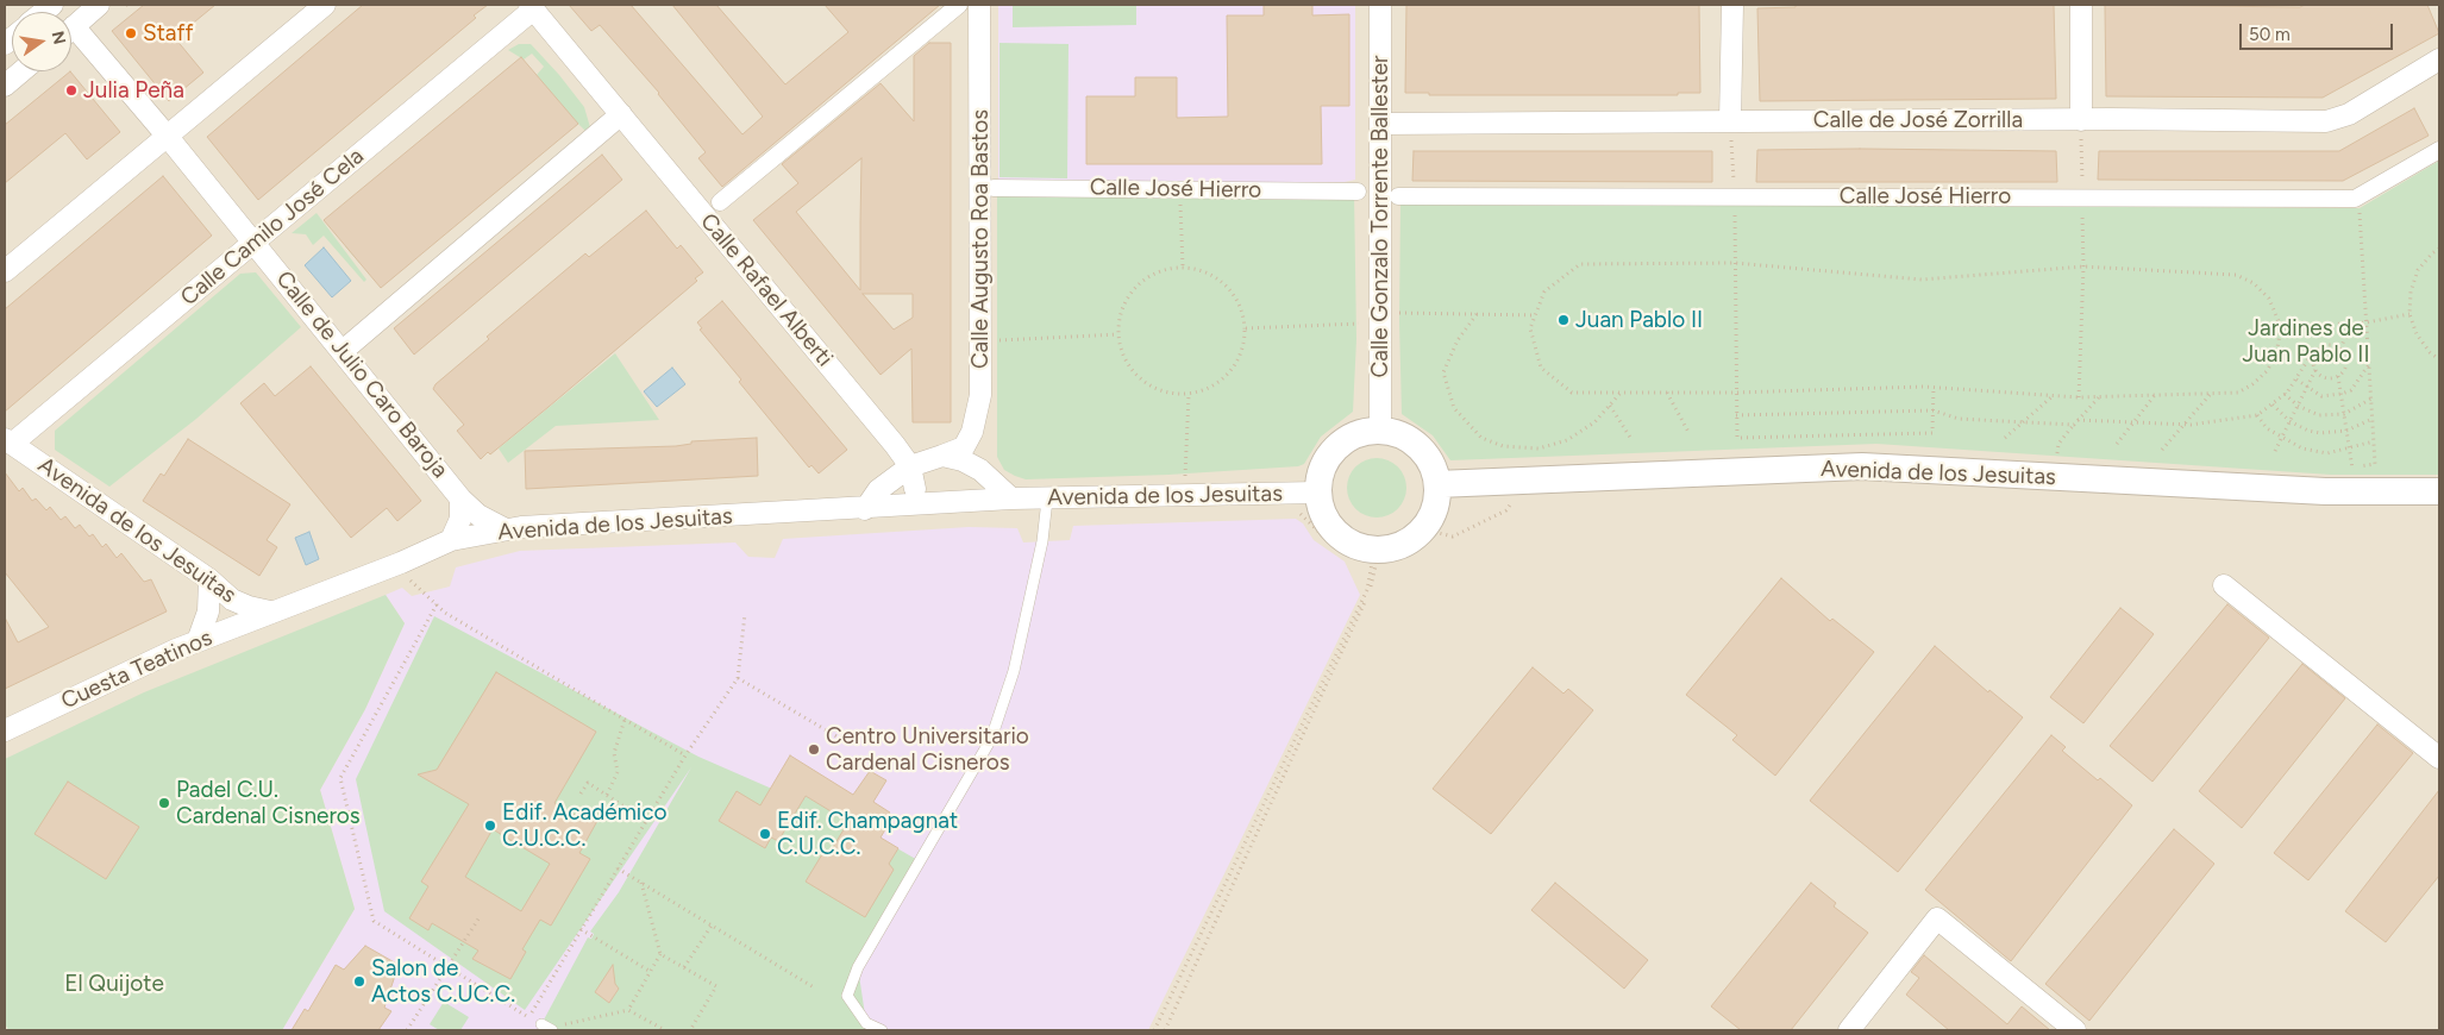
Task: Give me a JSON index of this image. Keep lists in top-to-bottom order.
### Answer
{
  "streets": {
    "street": [
      "Calle de José Zorrilla",
      "Calle José Hierro",
      "Calle Gonzalo Torrente Ballester",
      "Calle Camilo José Cela",
      "Calle Augusto Roa Bastos",
      "Calle Rafael Alberti",
      "Calle de Julio Caro Baroja",
      "Avenida de los Jesuitas",
      "Cuesta Teatinos"
    ]
  },
  "crossings": [
    ["Calle de José Zorrilla", "Calle Gonzalo Torrente Ballester"],
    ["Calle Gonzalo Torrente Ballester", "Avenida de los Jesuitas"],
    ["Calle Camilo José Cela", "Calle Rafael Alberti"],
    ["Calle Camilo José Cela", "Calle de Julio Caro Baroja"],
    ["Calle Camilo José Cela", "Avenida de los Jesuitas"],
    ["Calle Augusto Roa Bastos", "Calle Rafael Alberti"],
    ["Calle de Julio Caro Baroja", "Avenida de los Jesuitas"],
    ["Avenida de los Jesuitas", "Cuesta Teatinos"]
  ],
  "parks": ["Jardines de Juan Pablo II", "El Quijote"],
  "places": [
    "Staff",
    "Julia Peña",
    "Juan Pablo II",
    "Centro Universitario Cardenal Cisneros",
    "Padel C.U. Cardenal Cisneros",
    "Edif. Académico C.U.C.C.",
    "Edif. Champagnat C.U.C.C.",
    "Salon de Actos C.UC.C."
  ],
  "scale_bar": "50 m",
  "north": "right"
}
